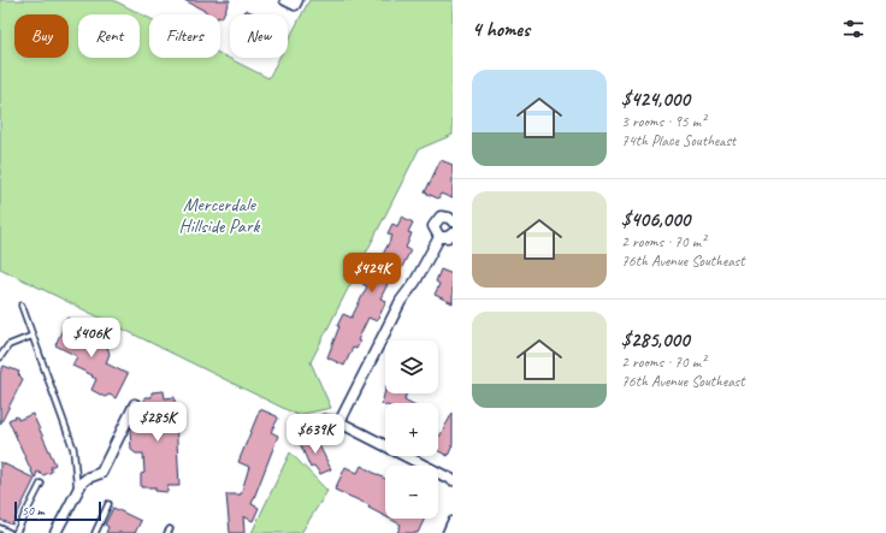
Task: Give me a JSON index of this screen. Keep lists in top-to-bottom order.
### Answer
{
  "parks": ["Mercerdale Hillside Park"],
  "scale_bar": "50 m",
  "page": {
    "heading": "4 homes",
    "chip": [
      "Buy",
      "Rent",
      "Filters",
      "New"
    ],
    "list": [
      {
        "name": "$424,000",
        "note": "3 rooms · 95 m² · 74th Place Southeast"
      },
      {
        "name": "$406,000",
        "note": "2 rooms · 70 m² · 76th Avenue Southeast"
      },
      {
        "name": "$285,000",
        "note": "2 rooms · 70 m² · 76th Avenue Southeast"
      }
    ],
    "price": [
      "$424K",
      "$406K",
      "$285K",
      "$639K"
    ],
    "map_buttons": ["+", "−"],
    "scale": "50 m"
  }
}
